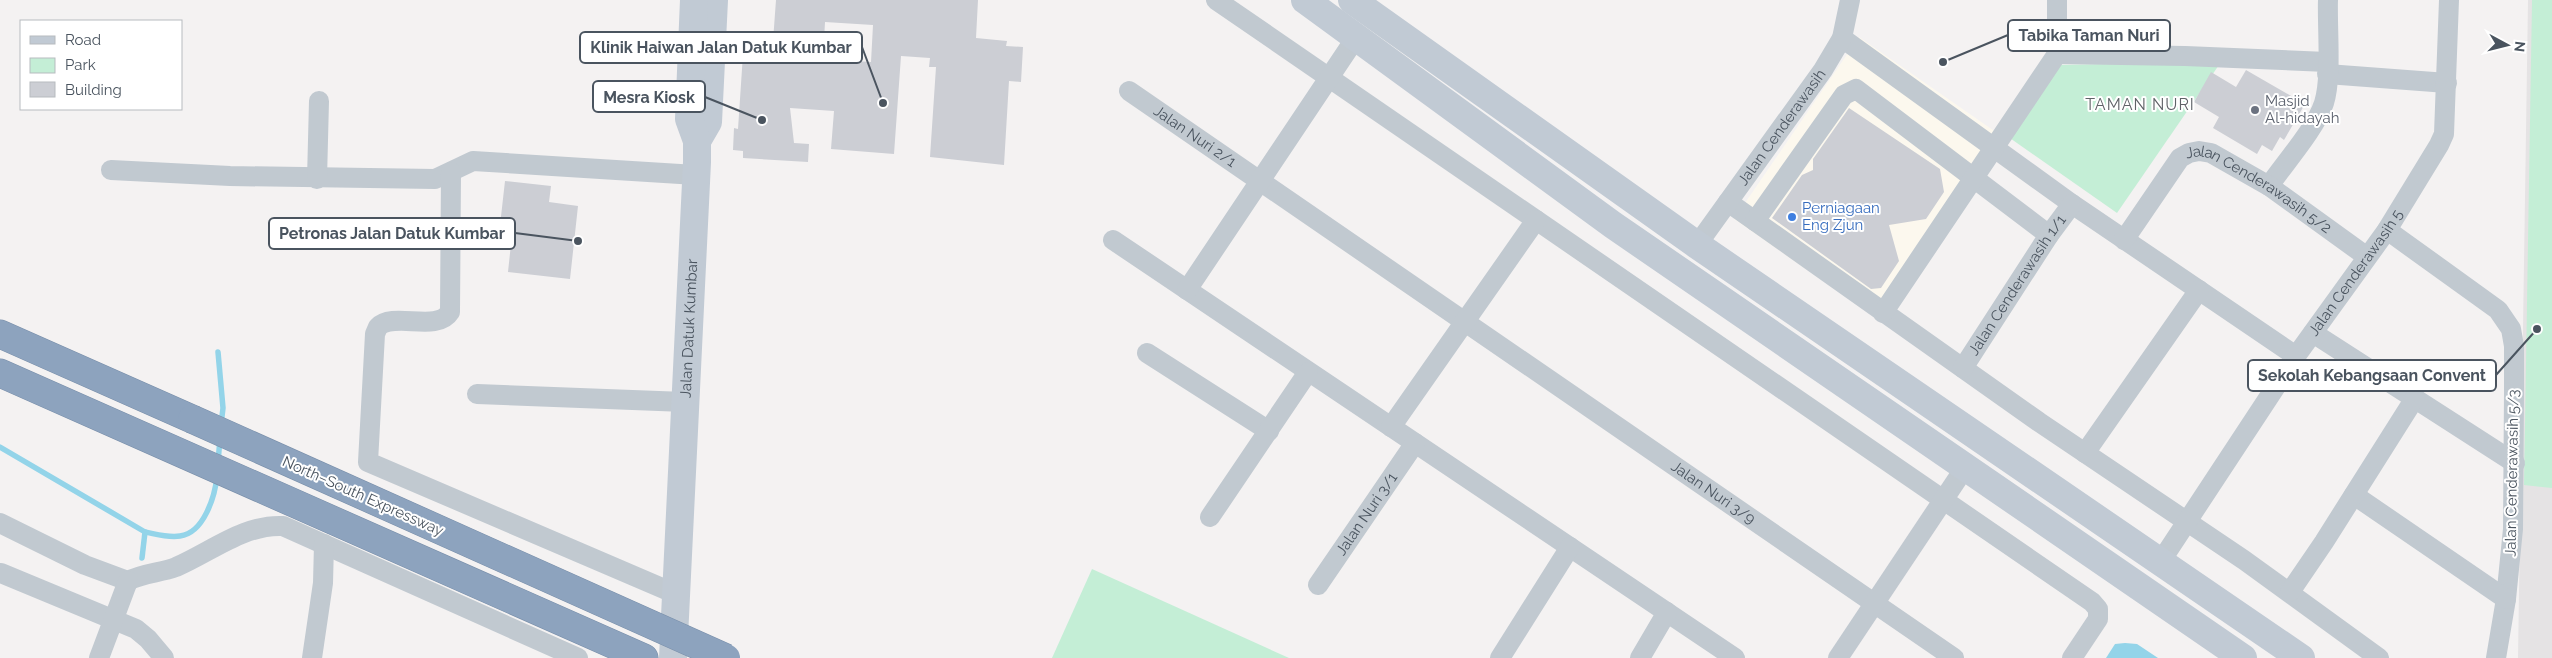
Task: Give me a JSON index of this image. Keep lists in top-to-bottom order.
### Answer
{
  "streets": {
    "highway": ["North–South Expressway"],
    "main road": ["Jalan Datuk Kumbar"],
    "street": [
      "Jalan Cenderawasih",
      "Jalan Nuri 2/1",
      "Jalan Cenderawasih 5/2",
      "Jalan Cenderawasih 5",
      "Jalan Cenderawasih 1/1",
      "Jalan Cenderawasih 5/3",
      "Jalan Nuri 3/9",
      "Jalan Nuri 3/1"
    ]
  },
  "crossings": [
    ["Jalan Nuri 2/1", "Jalan Nuri 3/9"],
    ["Jalan Cenderawasih 5/2", "Jalan Cenderawasih 5"],
    ["Jalan Cenderawasih 5", "Jalan Cenderawasih 5/3"]
  ],
  "districts": ["TAMAN NURI"],
  "places": [
    "Tabika Taman Nuri",
    "Klinik Haiwan Jalan Datuk Kumbar",
    "Masjid Al-hidayah",
    "Mesra Kiosk",
    "Perniagaan Eng Zjun",
    "Petronas Jalan Datuk Kumbar",
    "Sekolah Kebangsaan Convent"
  ],
  "legend": ["Road", "Park", "Building"],
  "north": "right"
}
